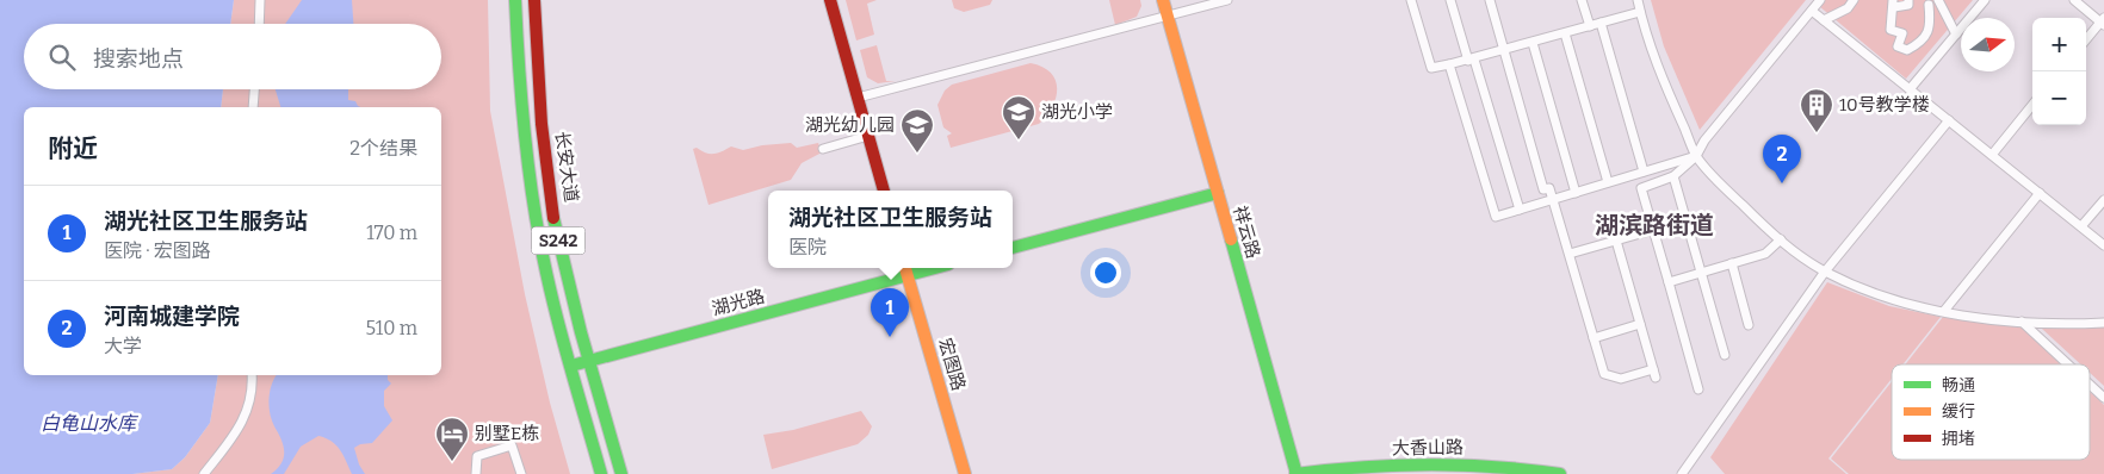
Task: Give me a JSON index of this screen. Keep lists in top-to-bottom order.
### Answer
{
  "streets": {
    "main road": [
      "长安大道",
      "祥云路",
      "S242",
      "湖光路",
      "宏图路",
      "大香山路"
    ]
  },
  "crossings": [
    ["长安大道", "湖光路"],
    ["祥云路", "大香山路"],
    ["S242", "湖光路"],
    ["湖光路", "宏图路"]
  ],
  "districts": ["湖滨路街道"],
  "water": ["白龟山水库"],
  "places": {
    "building": ["10号教学楼"],
    "school or university": ["湖光小学", "湖光幼儿园"],
    "hotel": ["别墅E栋"]
  },
  "legend": ["畅通", "缓行", "拥堵"],
  "north": "right",
  "page": {
    "map_buttons": ["+", "−"],
    "search": "搜索地点",
    "heading": ["附近", "2个结果"],
    "pins": ["2", "1"],
    "list": [
      {
        "mark": "1",
        "name": "湖光社区卫生服务站",
        "note": "医院 · 宏图路",
        "value": "170 m"
      },
      {
        "mark": "2",
        "name": "河南城建学院",
        "note": "大学",
        "value": "510 m"
      }
    ],
    "popup": ["湖光社区卫生服务站", "医院"]
  }
}
